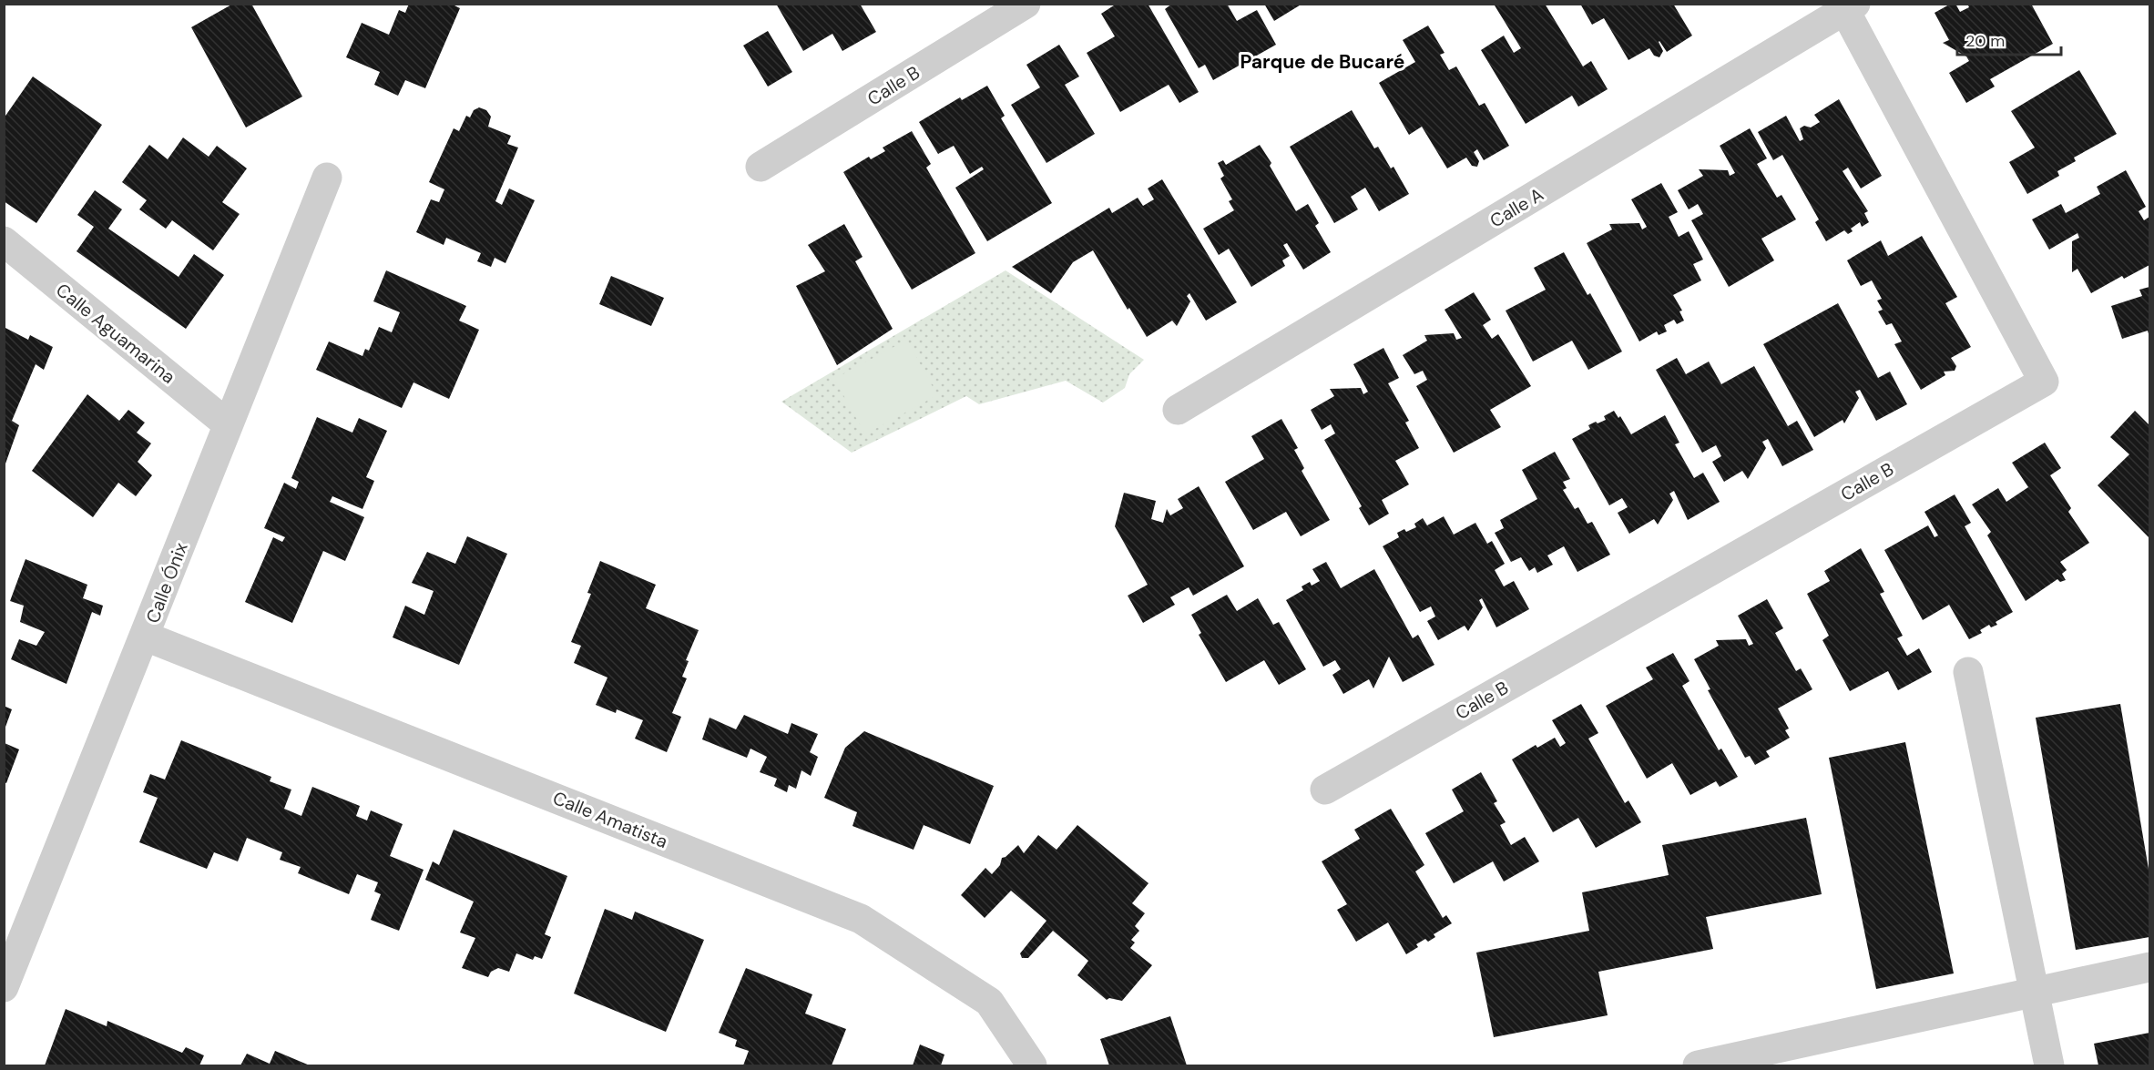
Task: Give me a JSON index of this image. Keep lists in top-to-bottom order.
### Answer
{
  "streets": {
    "street": [
      "Calle B",
      "Calle A",
      "Calle Aguamarina",
      "Calle Ónix",
      "Calle Amatista"
    ]
  },
  "crossings": [
    ["Calle B", "Calle A"],
    ["Calle Aguamarina", "Calle Ónix"],
    ["Calle Ónix", "Calle Amatista"]
  ],
  "districts": ["Parque de Bucaré"],
  "scale_bar": "20 m"
}
